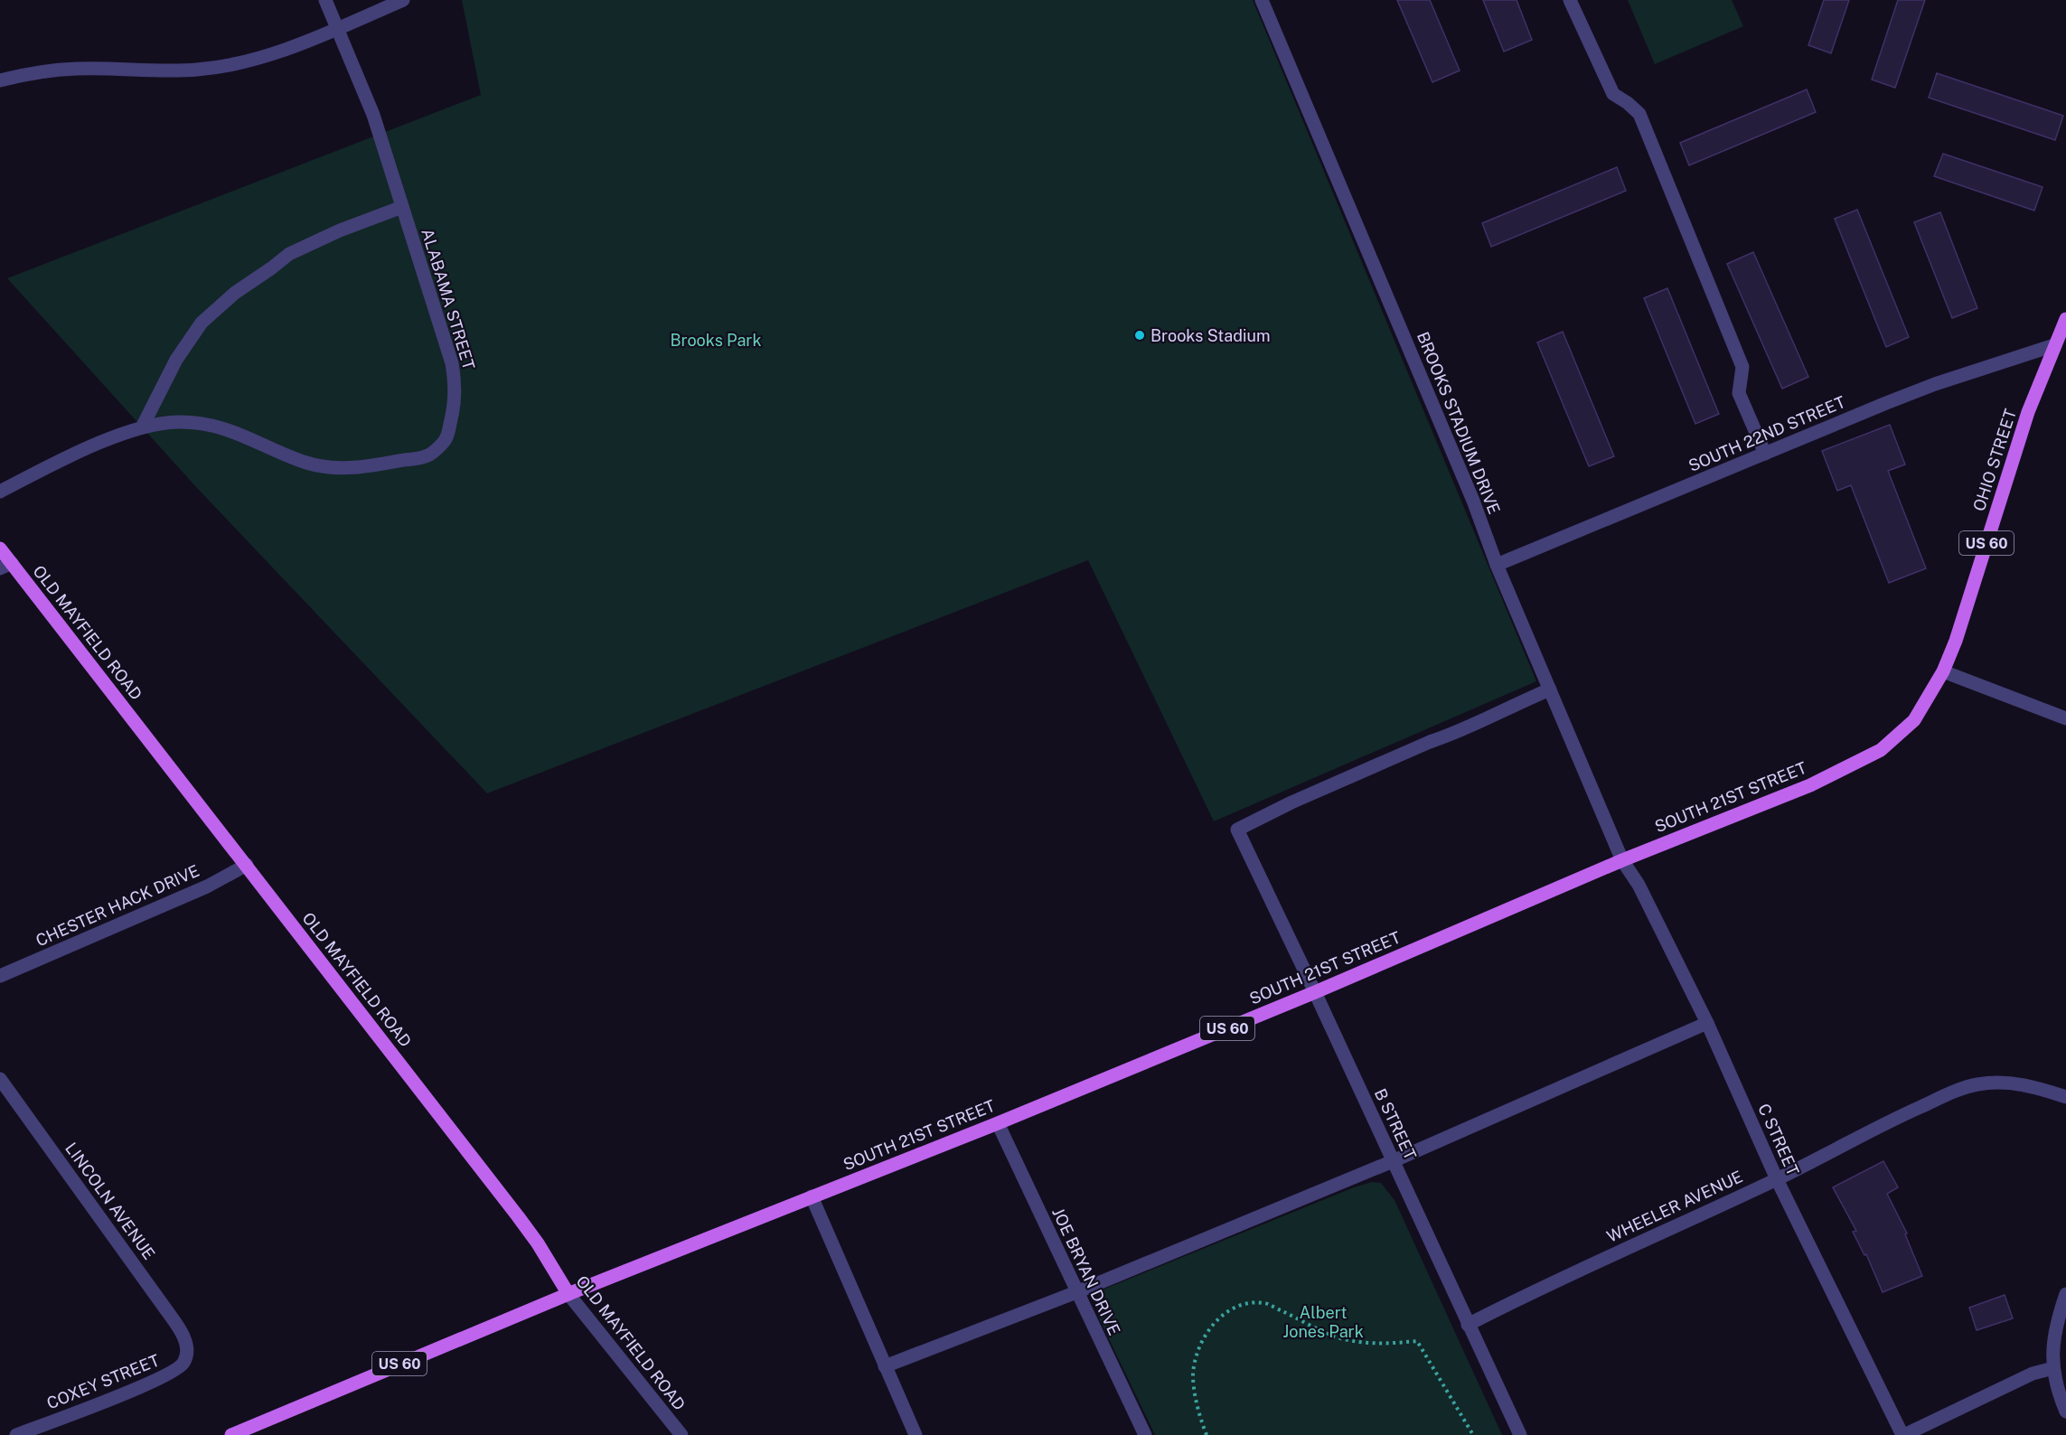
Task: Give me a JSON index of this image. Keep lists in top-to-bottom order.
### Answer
{
  "streets": {
    "main road": [
      "OHIO STREET",
      "US 60",
      "OLD MAYFIELD ROAD",
      "SOUTH 21ST STREET"
    ],
    "street": [
      "ALABAMA STREET",
      "BROOKS STADIUM DRIVE",
      "SOUTH 22ND STREET",
      "CHESTER HACK DRIVE",
      "B STREET",
      "C STREET",
      "LINCOLN AVENUE",
      "WHEELER AVENUE",
      "JOE BRYAN DRIVE",
      "COXEY STREET"
    ]
  },
  "crossings": [
    ["BROOKS STADIUM DRIVE", "SOUTH 22ND STREET"],
    ["BROOKS STADIUM DRIVE", "SOUTH 21ST STREET"],
    ["BROOKS STADIUM DRIVE", "B STREET"],
    ["BROOKS STADIUM DRIVE", "C STREET"],
    ["SOUTH 22ND STREET", "OHIO STREET"],
    ["OHIO STREET", "SOUTH 21ST STREET"],
    ["US 60", "OLD MAYFIELD ROAD"],
    ["US 60", "SOUTH 21ST STREET"],
    ["OLD MAYFIELD ROAD", "SOUTH 21ST STREET"],
    ["OLD MAYFIELD ROAD", "CHESTER HACK DRIVE"],
    ["SOUTH 21ST STREET", "B STREET"],
    ["SOUTH 21ST STREET", "C STREET"],
    ["SOUTH 21ST STREET", "JOE BRYAN DRIVE"],
    ["B STREET", "WHEELER AVENUE"],
    ["C STREET", "WHEELER AVENUE"],
    ["LINCOLN AVENUE", "COXEY STREET"]
  ],
  "parks": ["Brooks Park", "Albert Jones Park"],
  "places": ["Brooks Stadium"]
}
